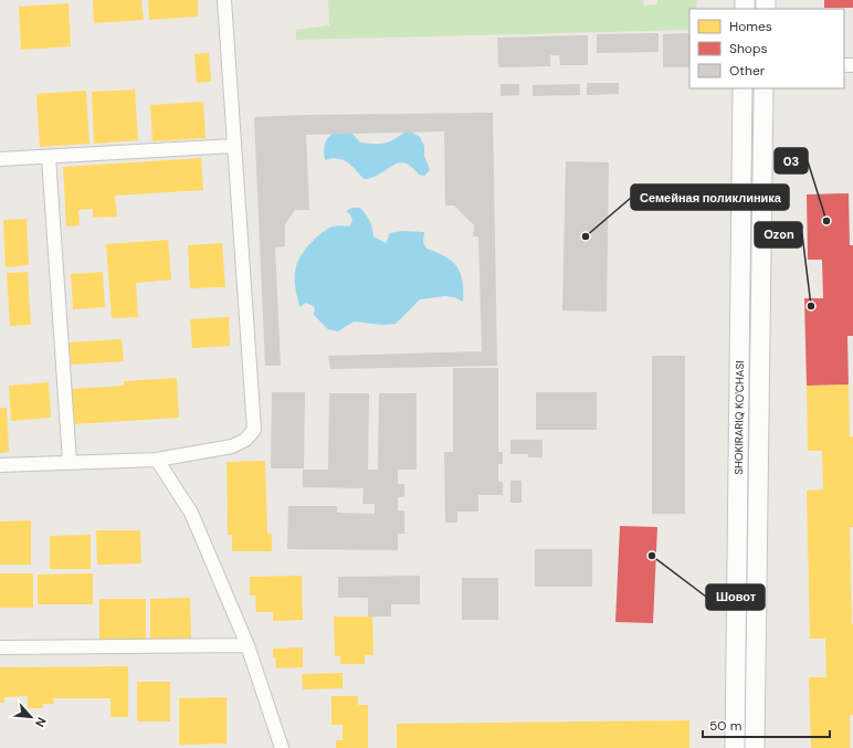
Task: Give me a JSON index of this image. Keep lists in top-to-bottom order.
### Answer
{
  "streets": {
    "main road": ["SHOKIRARIQ KO'CHASI"]
  },
  "places": [
    "03",
    "Семейная поликлиника",
    "Ozon",
    "Шовот"
  ],
  "legend": ["Homes", "Shops", "Other"],
  "scale_bar": "50 m",
  "north": "bottom right"
}
